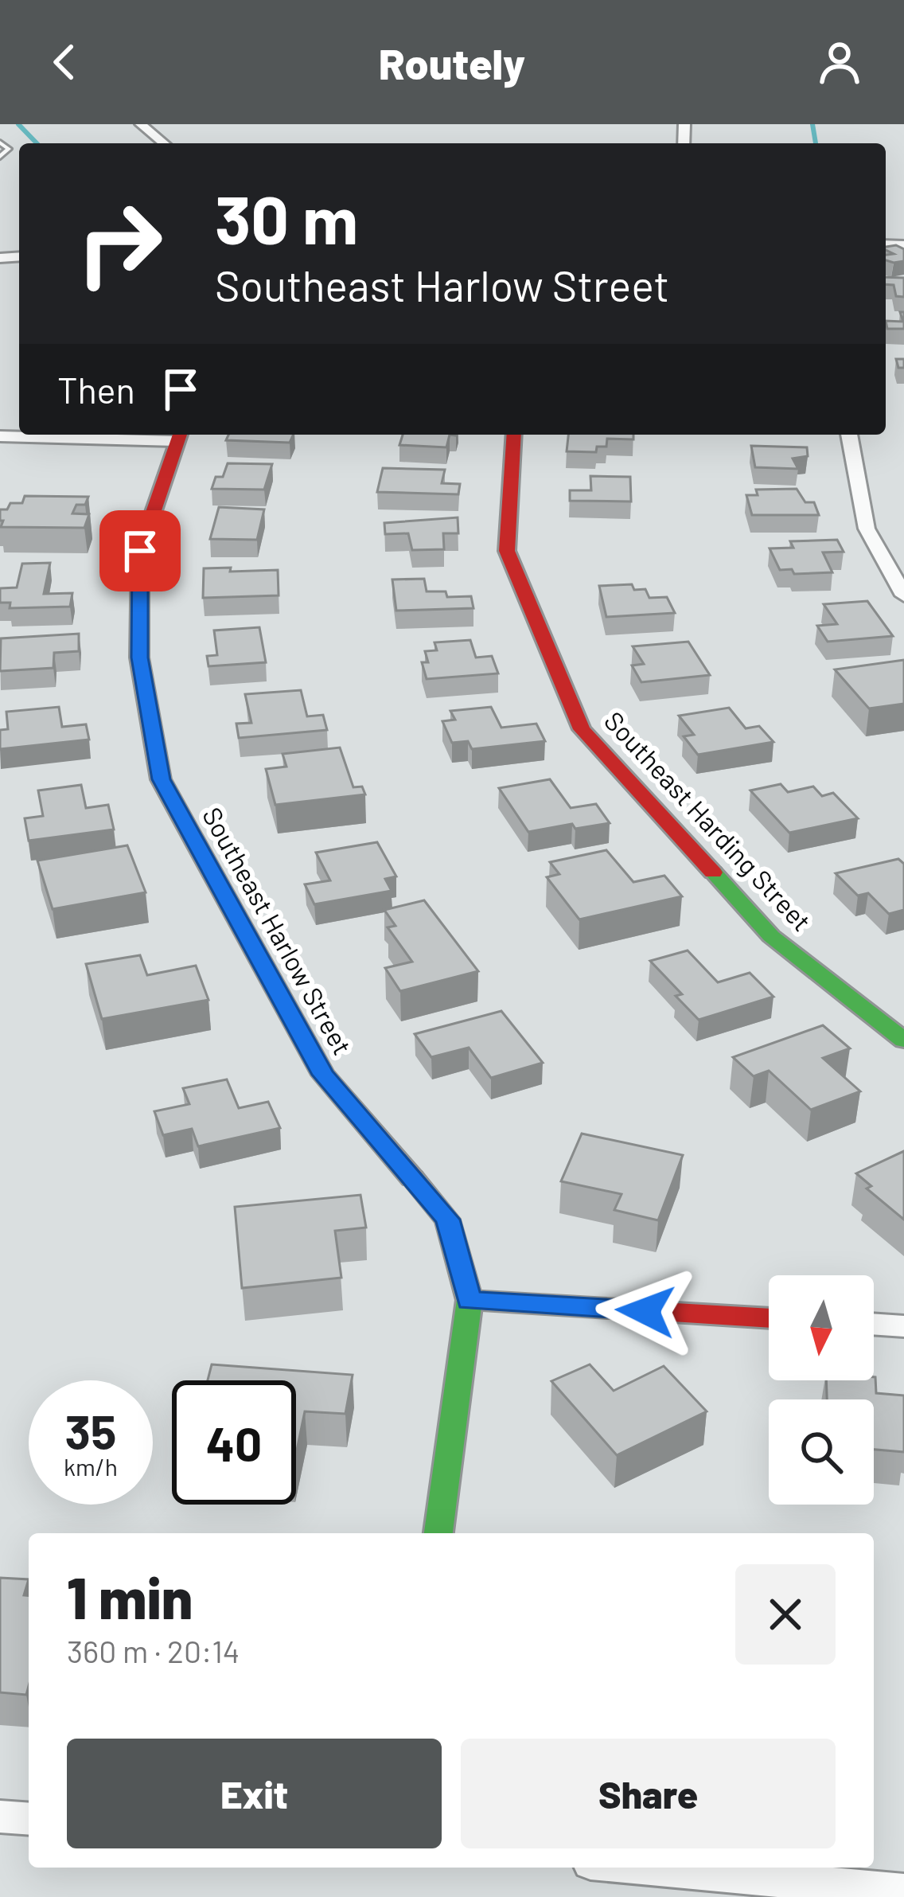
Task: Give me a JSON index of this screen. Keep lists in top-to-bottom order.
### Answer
{
  "streets": {
    "street": ["Southeast Harding Street", "Southeast Harlow Street"]
  },
  "north": "bottom",
  "page": {
    "header": "Routely",
    "turn": ["30 m", "Southeast Harlow Street"],
    "then": "Then",
    "speed": "35 km/h",
    "limit": "40",
    "heading": ["1 min", "360 m · 20:14"],
    "buttons": ["Exit", "Share"]
  }
}
